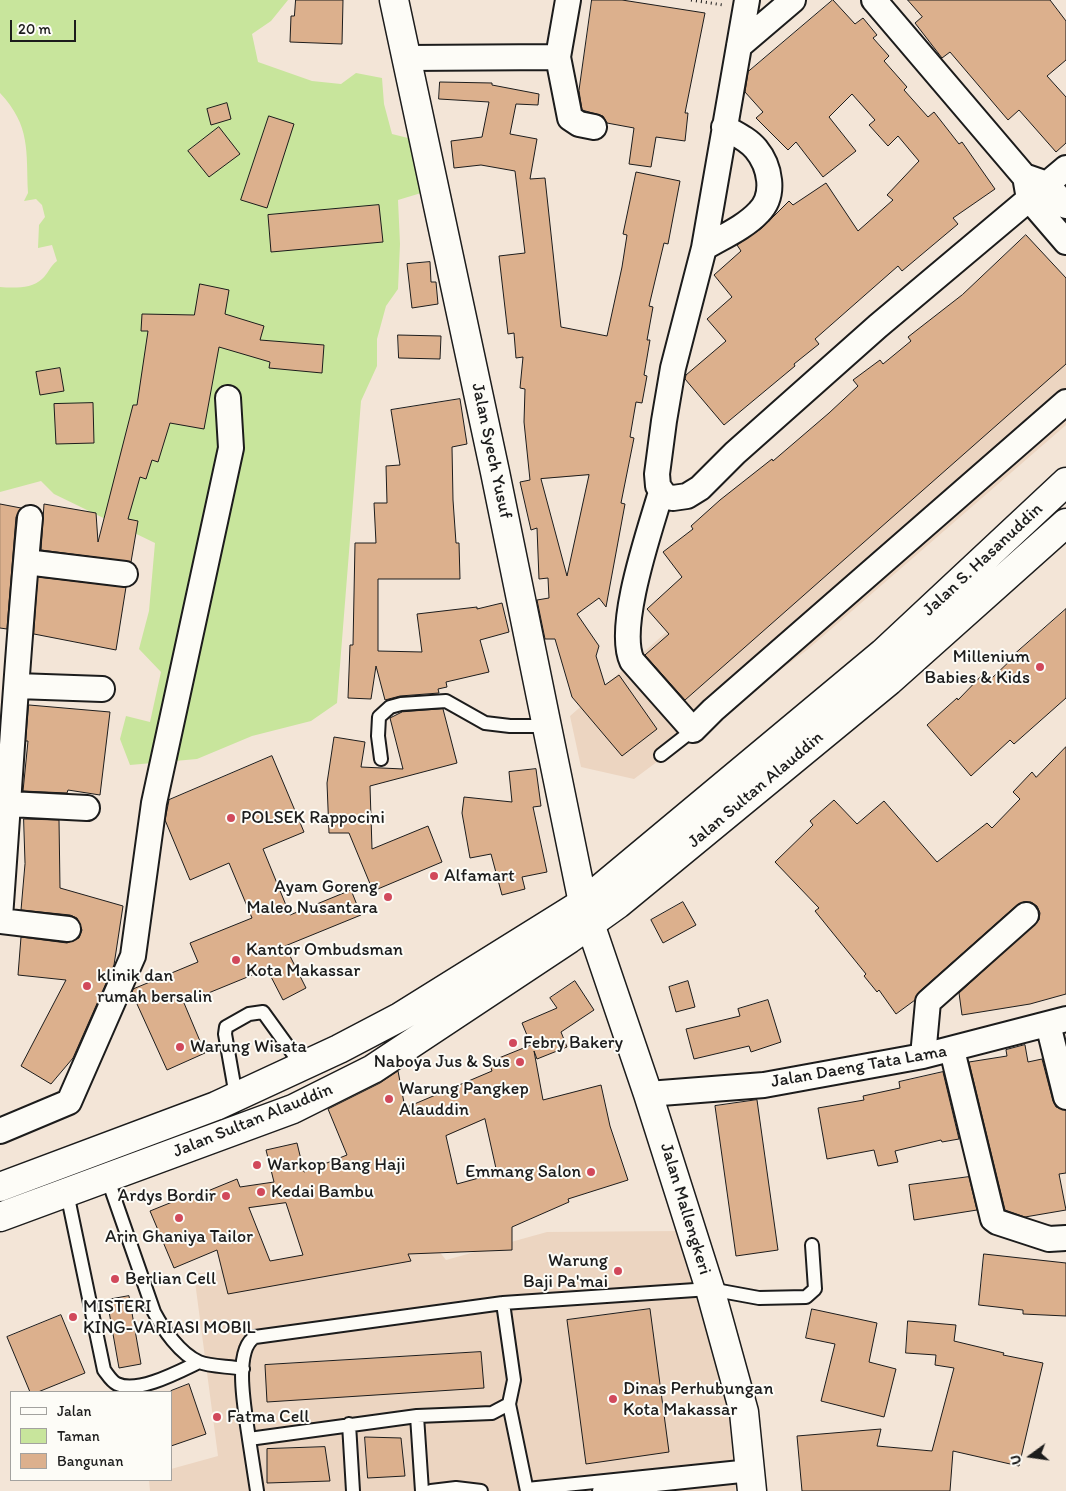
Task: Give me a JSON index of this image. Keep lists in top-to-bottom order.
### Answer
{
  "streets": {
    "main road": [
      "Jalan Syech Yusuf",
      "Jalan S. Hasanuddin",
      "Jalan Sultan Alauddin",
      "Jalan Mallengkeri"
    ],
    "street": ["Jalan Daeng Tata Lama"]
  },
  "crossings": [
    ["Jalan Syech Yusuf", "Jalan Sultan Alauddin"],
    ["Jalan Syech Yusuf", "Jalan Mallengkeri"],
    ["Jalan S. Hasanuddin", "Jalan Sultan Alauddin"],
    ["Jalan Sultan Alauddin", "Jalan Mallengkeri"],
    ["Jalan Daeng Tata Lama", "Jalan Mallengkeri"]
  ],
  "places": [
    "Millenium Babies & Kids",
    "POLSEK Rappocini",
    "Alfamart",
    "Ayam Goreng Maleo Nusantara",
    "Kantor Ombudsman Kota Makassar",
    "klinik dan rumah bersalin",
    "Febry Bakery",
    "Warung Wisata",
    "Naboya Jus & Sus",
    "Warung Pangkep Alauddin",
    "Warkop Bang Haji",
    "Emmang Salon",
    "Kedai Bambu",
    "Ardys Bordir",
    "Arin Ghaniya Tailor",
    "Warung Baji Pa'mai",
    "Berlian Cell",
    "MISTERI KING-VARIASI MOBIL",
    "Dinas Perhubungan Kota Makassar",
    "Fatma Cell"
  ],
  "legend": ["Jalan", "Taman", "Bangunan"],
  "scale_bar": "20 m",
  "north": "left"
}
